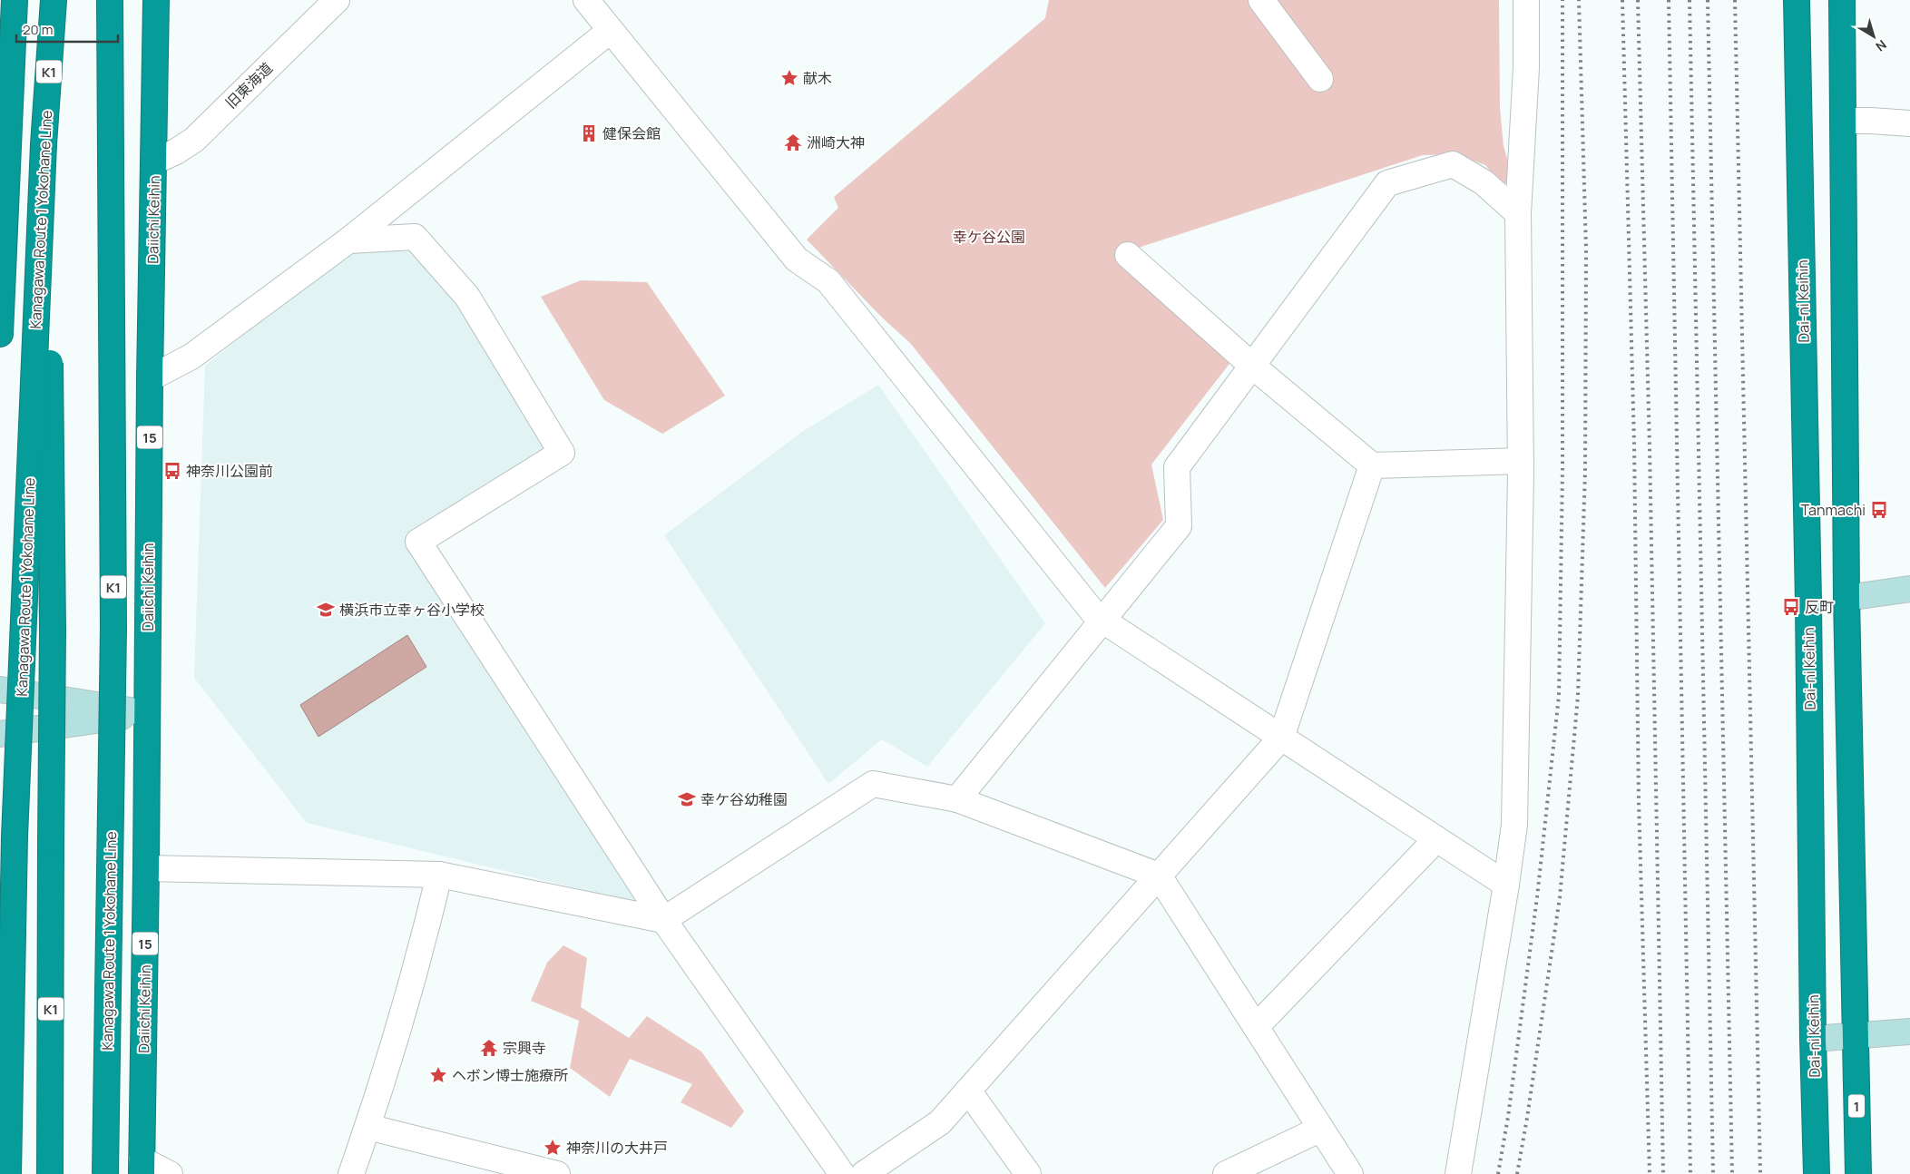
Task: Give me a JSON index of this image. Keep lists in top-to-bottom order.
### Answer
{
  "streets": {
    "highway": [
      "K1",
      "Kanagawa Route 1 Yokohane Line",
      "Daiichi Keihin",
      "Dai-ni Keihin",
      "15",
      "1"
    ],
    "street": ["旧東海道"]
  },
  "crossings": [
    ["K1", "Kanagawa Route 1 Yokohane Line"],
    ["旧東海道", "Daiichi Keihin"]
  ],
  "parks": ["幸ケ谷公園"],
  "places": {
    "place": ["献木", "ヘボン博士施療所", "神奈川の大井戸"],
    "building": ["健保会館"],
    "temple": ["洲崎大神", "宗興寺"],
    "bus stop": ["神奈川公園前", "Tanmachi", "反町"],
    "school or university": ["横浜市立幸ヶ谷小学校", "幸ケ谷幼稚園"]
  },
  "scale_bar": "20 m",
  "north": "bottom right"
}
